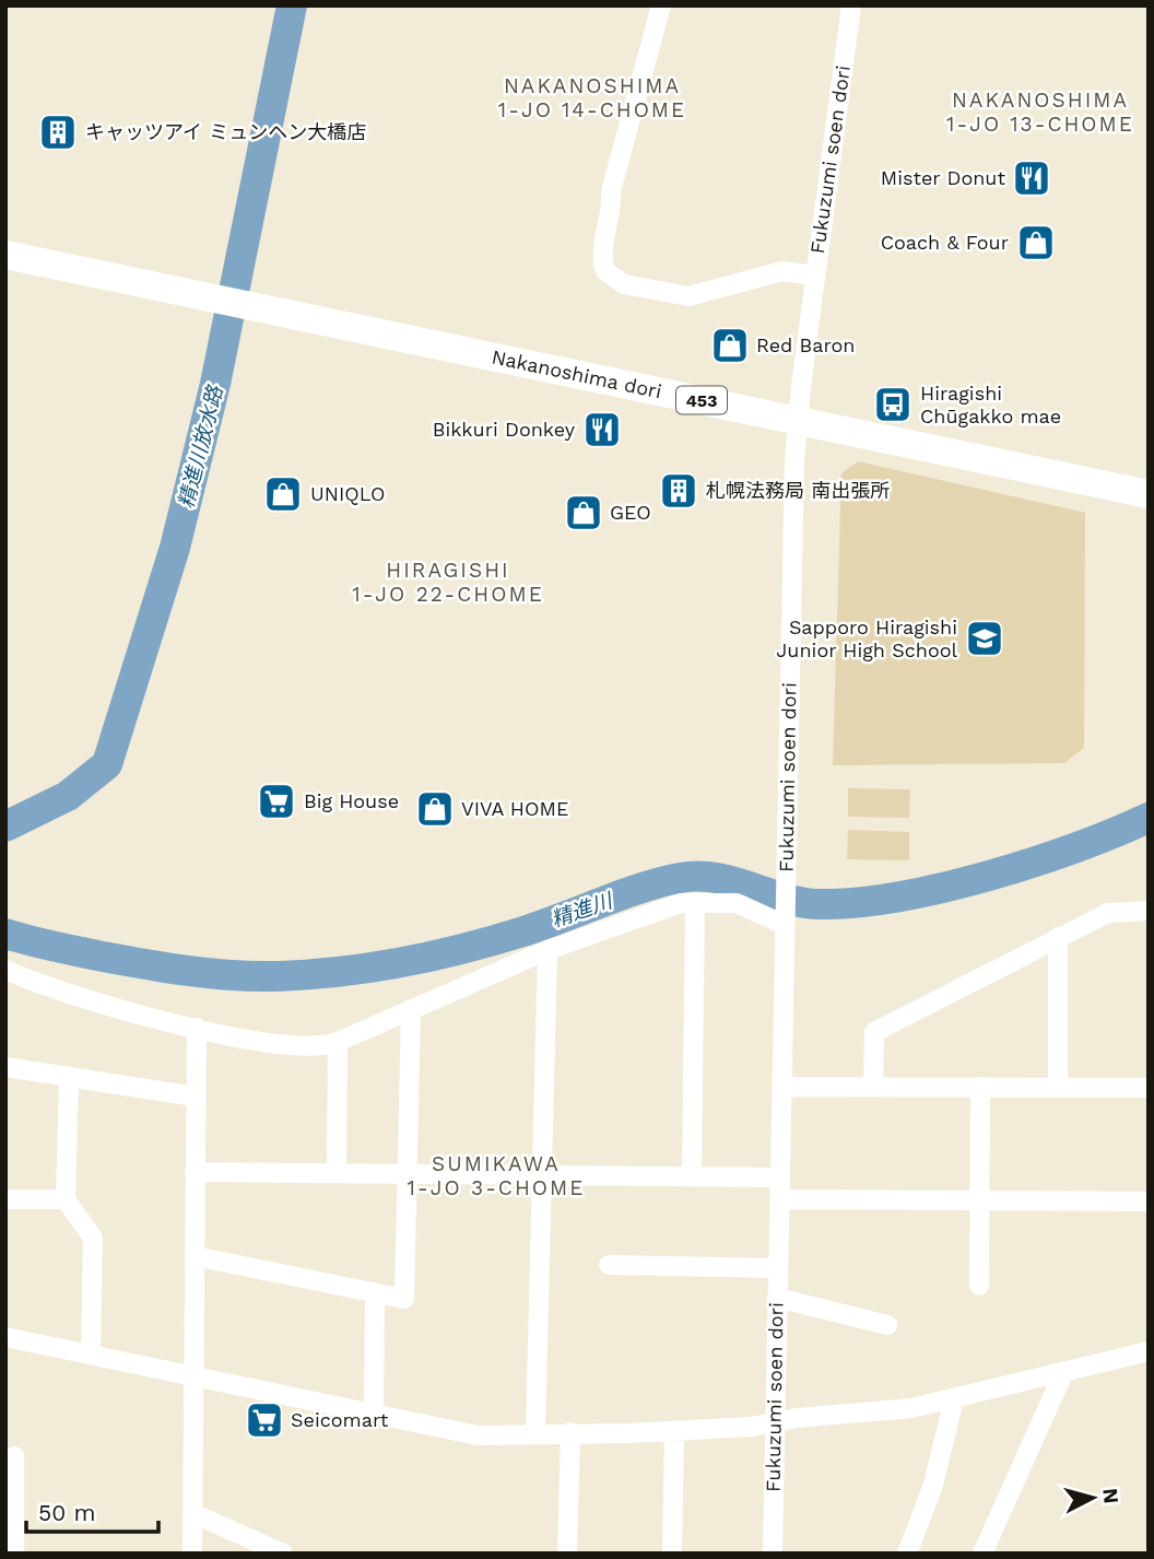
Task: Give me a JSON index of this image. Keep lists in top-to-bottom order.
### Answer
{
  "streets": {
    "highway": ["Nakanoshima dori", "453"],
    "street": ["Fukuzumi soen dori"]
  },
  "crossings": [
    ["Fukuzumi soen dori", "Nakanoshima dori"]
  ],
  "districts": [
    "NAKANOSHIMA 1-JO 14-CHOME",
    "NAKANOSHIMA 1-JO 13-CHOME",
    "HIRAGISHI 1-JO 22-CHOME",
    "SUMIKAWA 1-JO 3-CHOME"
  ],
  "water": ["精進川放水路", "精進川"],
  "places": {
    "building": ["キャッツアイ ミュンヘン大橋店", "札幌法務局 南出張所"],
    "restaurant": ["Mister Donut", "Bikkuri Donkey"],
    "shop": [
      "Coach & Four",
      "Red Baron",
      "UNIQLO",
      "GEO",
      "VIVA HOME"
    ],
    "bus stop": ["Hiragishi Chūgakko mae"],
    "school or university": ["Sapporo Hiragishi Junior High School"],
    "supermarket": ["Big House", "Seicomart"]
  },
  "scale_bar": "50 m",
  "north": "right"
}
